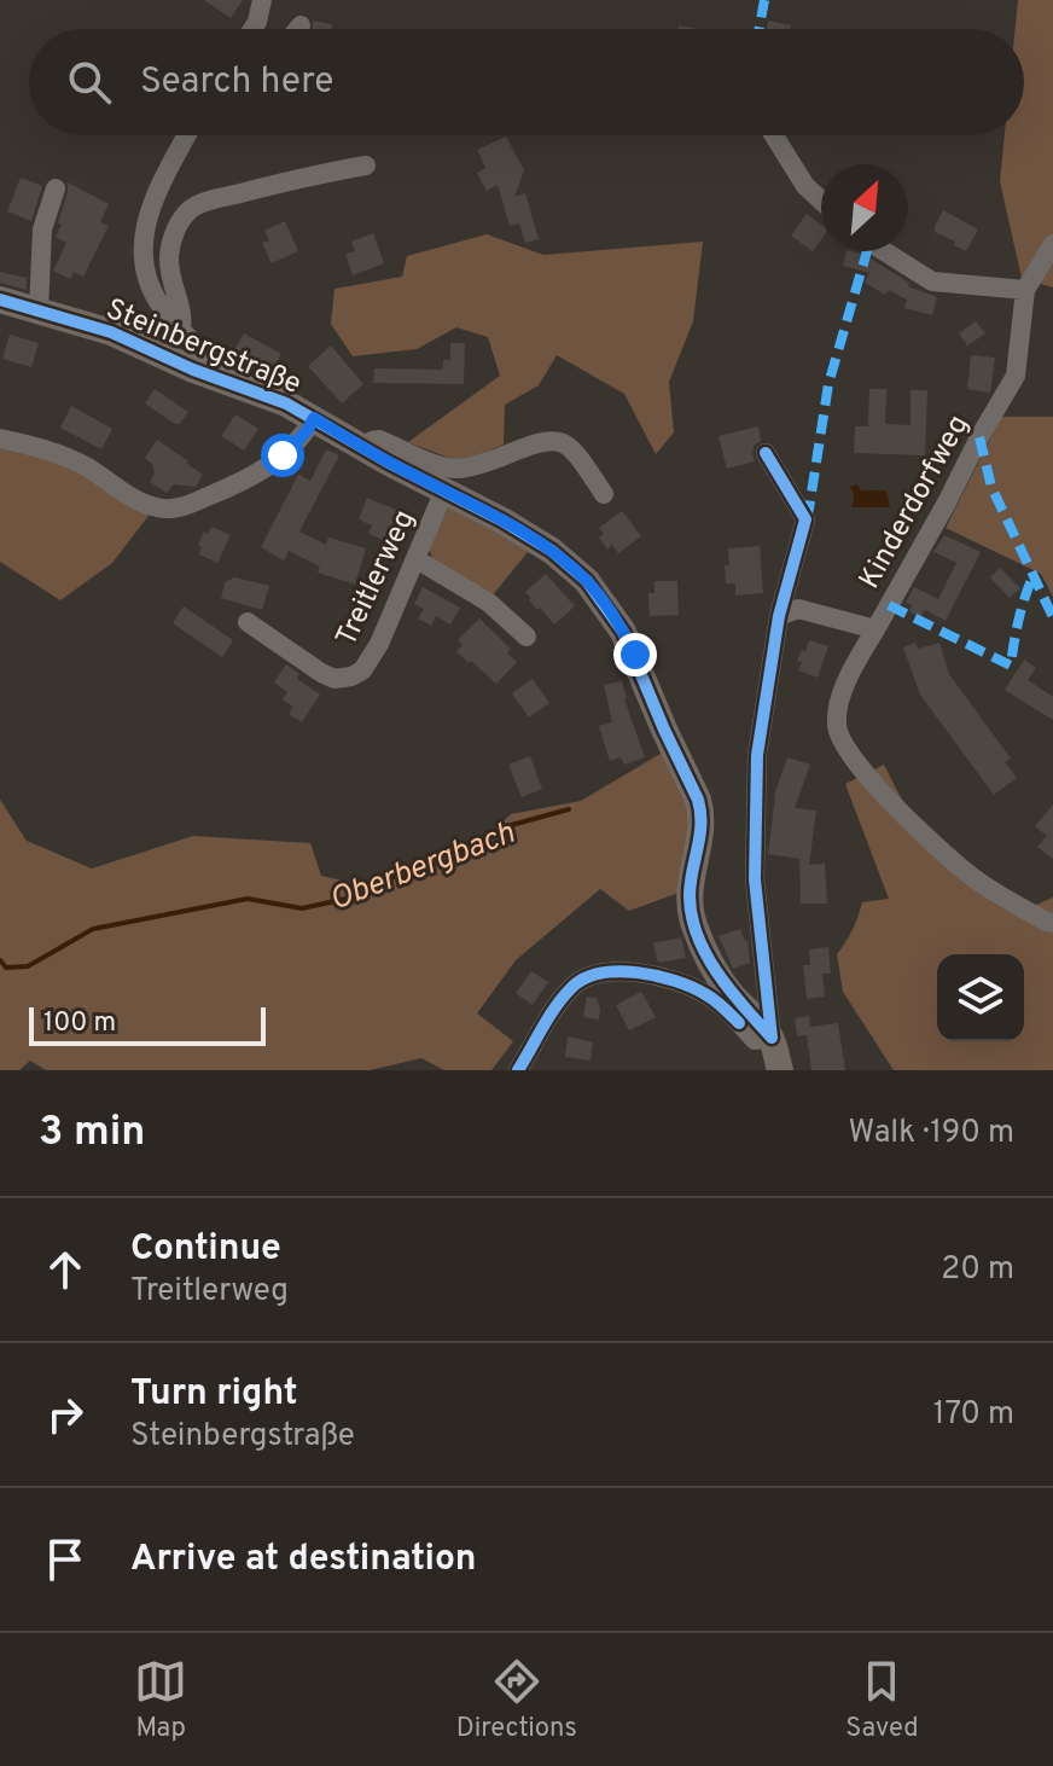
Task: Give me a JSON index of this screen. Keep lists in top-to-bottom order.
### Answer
{
  "streets": {
    "main road": ["Steinbergstraße"],
    "street": ["Kinderdorfweg", "Treitlerweg"]
  },
  "crossings": [
    ["Steinbergstraße", "Treitlerweg"]
  ],
  "water": ["Oberbergbach"],
  "scale_bar": "100 m",
  "north": "top right",
  "page": {
    "search": "Search here",
    "scale": "100 m",
    "heading": ["3 min", "Walk · 190 m"],
    "list": [
      ["Continue", "Treitlerweg", "20 m"],
      ["Turn right", "Steinbergstraße", "170 m"],
      "Arrive at destination"
    ],
    "nav": ["Map", "Directions", "Saved"]
  }
}
